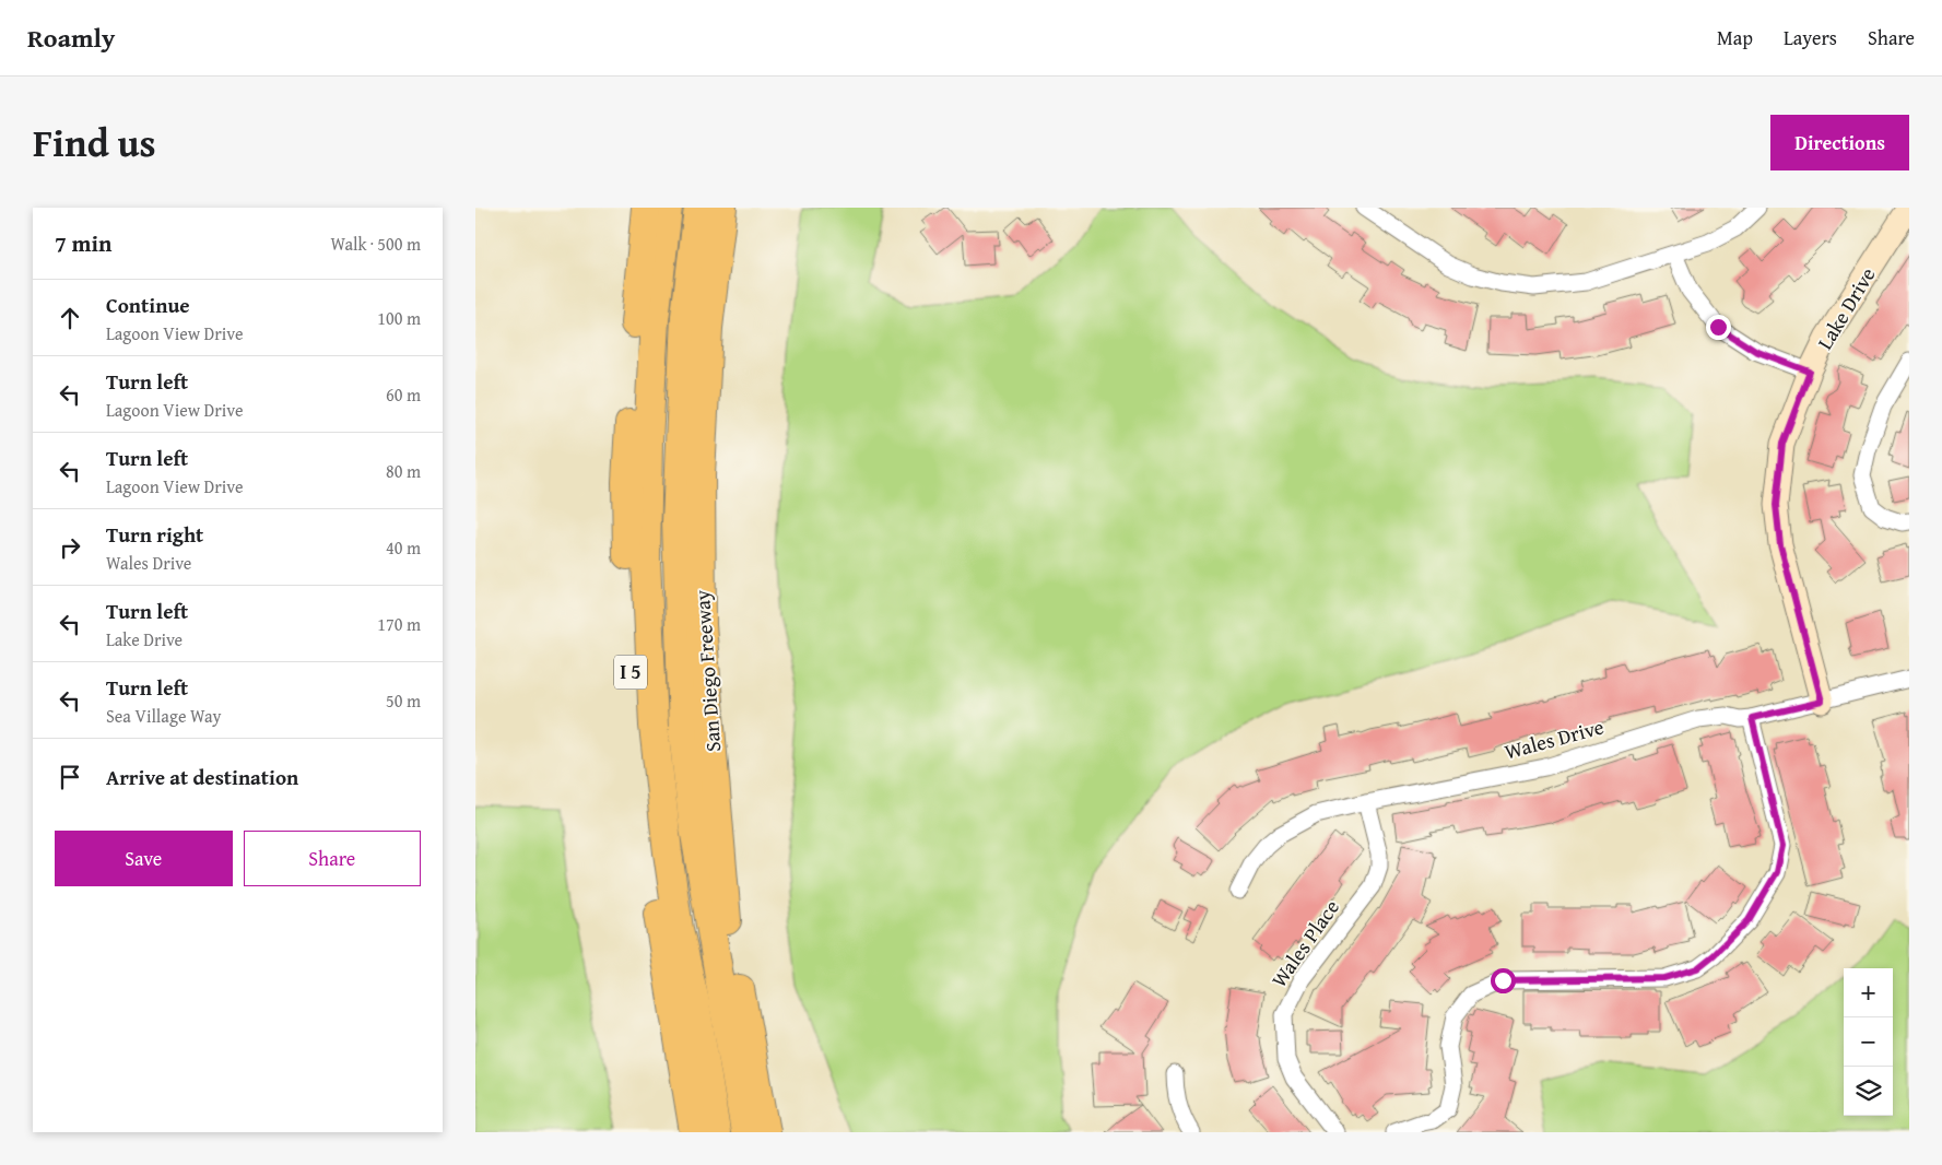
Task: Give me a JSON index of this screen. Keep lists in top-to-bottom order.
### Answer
{
  "streets": {
    "highway": ["San Diego Freeway", "I 5"],
    "street": ["Lake Drive", "Wales Drive", "Wales Place"]
  },
  "crossings": [
    ["Lake Drive", "Wales Drive"],
    ["Wales Drive", "Wales Place"]
  ],
  "page": {
    "header": "Roamly",
    "nav": ["Map", "Layers", "Share"],
    "title": "Find us",
    "buttons": [
      "Directions",
      ["Save", "Share"]
    ],
    "heading": ["7 min", "Walk · 500 m"],
    "list": [
      ["Continue", "Lagoon View Drive", "100 m"],
      ["Turn left", "Lagoon View Drive", "60 m"],
      ["Turn left", "Lagoon View Drive", "80 m"],
      ["Turn right", "Wales Drive", "40 m"],
      ["Turn left", "Lake Drive", "170 m"],
      ["Turn left", "Sea Village Way", "50 m"],
      "Arrive at destination"
    ],
    "map_buttons": ["+", "−"]
  }
}
